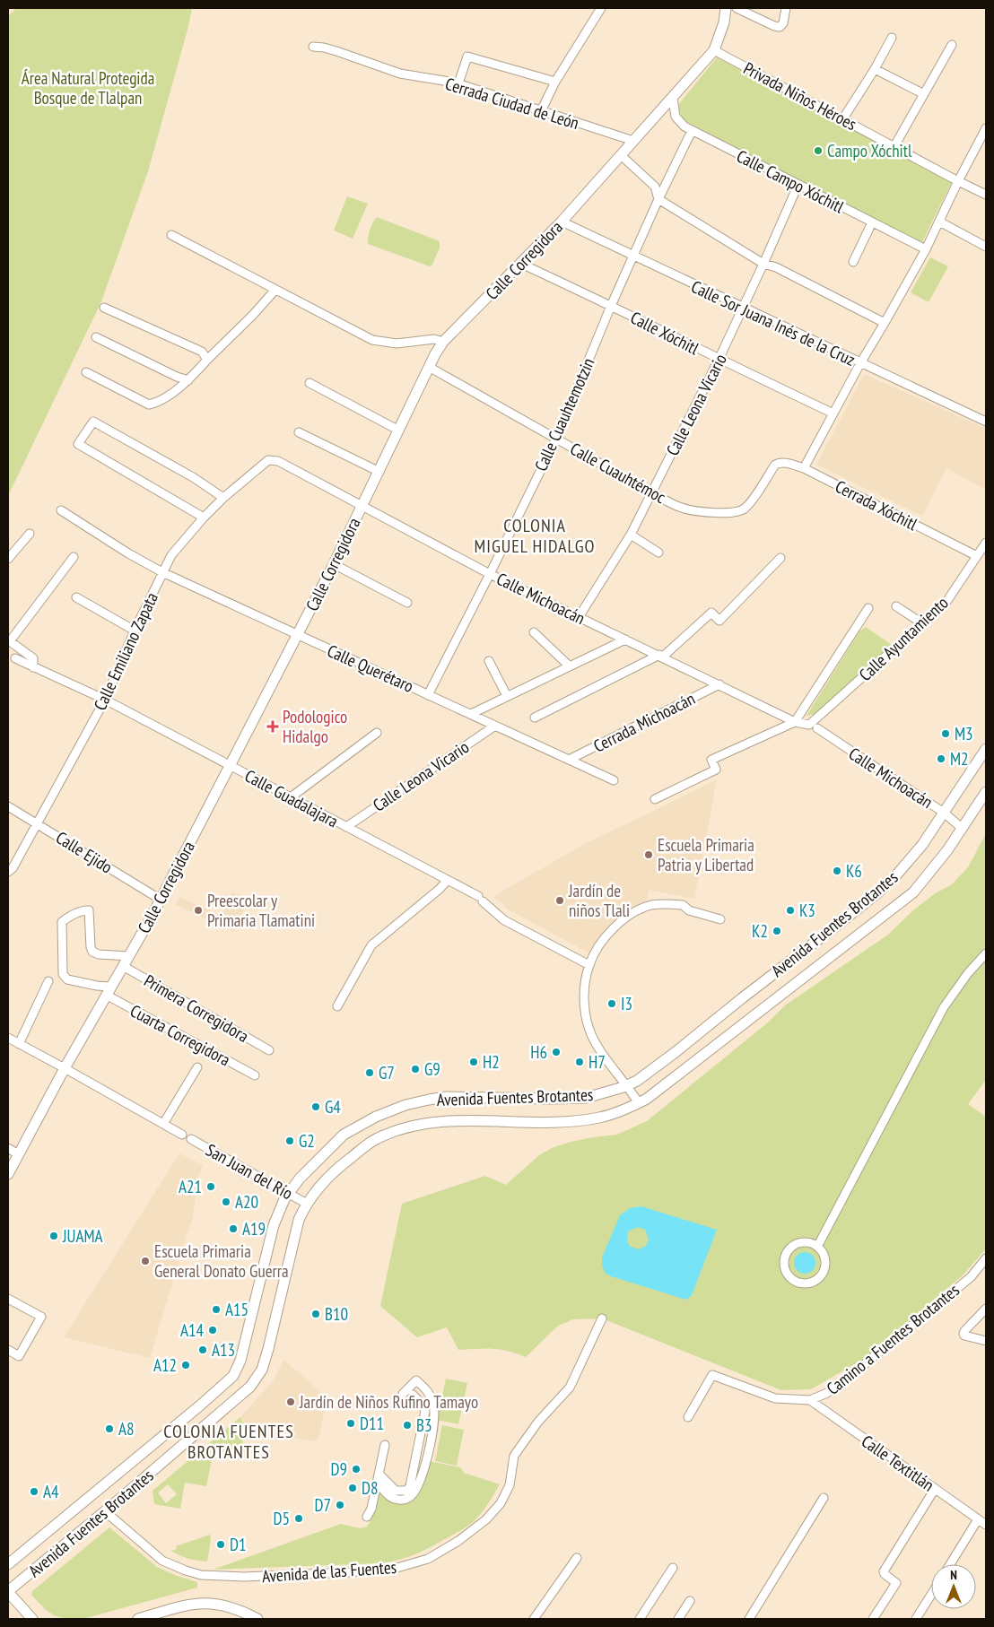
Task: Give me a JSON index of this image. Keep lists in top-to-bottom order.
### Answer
{
  "streets": {
    "street": [
      "Privada Niños Héroes",
      "Cerrada Ciudad de León",
      "Calle Campo Xóchitl",
      "Calle Corregidora",
      "Calle Sor Juana Inés de la Cruz",
      "Calle Xóchitl",
      "Calle Leona Vicario",
      "Calle Cuauhtemotzin",
      "Calle Cuauhtémoc",
      "Cerrada Xóchitl",
      "Calle Michoacán",
      "Calle Ayuntamiento",
      "Calle Emiliano Zapata",
      "Calle Querétaro",
      "Cerrada Michoacán",
      "Calle Guadalajara",
      "Calle Ejido",
      "Avenida Fuentes Brotantes",
      "Primera Corregidora",
      "Cuarta Corregidora",
      "San Juan del Río",
      "Camino a Fuentes Brotantes",
      "Calle Textitlán",
      "Avenida de las Fuentes"
    ]
  },
  "crossings": [
    ["Privada Niños Héroes", "Calle Corregidora"],
    ["Cerrada Ciudad de León", "Calle Corregidora"],
    ["Calle Campo Xóchitl", "Calle Corregidora"],
    ["Calle Campo Xóchitl", "Calle Leona Vicario"],
    ["Calle Campo Xóchitl", "Calle Cuauhtemotzin"],
    ["Calle Corregidora", "Calle Sor Juana Inés de la Cruz"],
    ["Calle Corregidora", "Calle Xóchitl"],
    ["Calle Corregidora", "Calle Cuauhtémoc"],
    ["Calle Corregidora", "Calle Michoacán"],
    ["Calle Corregidora", "Calle Querétaro"],
    ["Calle Corregidora", "Calle Guadalajara"],
    ["Calle Corregidora", "Calle Ejido"],
    ["Calle Corregidora", "Primera Corregidora"],
    ["Calle Corregidora", "Cuarta Corregidora"],
    ["Calle Sor Juana Inés de la Cruz", "Calle Leona Vicario"],
    ["Calle Sor Juana Inés de la Cruz", "Calle Cuauhtemotzin"],
    ["Calle Xóchitl", "Calle Leona Vicario"],
    ["Calle Xóchitl", "Calle Cuauhtemotzin"],
    ["Calle Leona Vicario", "Calle Cuauhtémoc"],
    ["Calle Leona Vicario", "Calle Michoacán"],
    ["Calle Leona Vicario", "Calle Querétaro"],
    ["Calle Leona Vicario", "Calle Guadalajara"],
    ["Calle Cuauhtemotzin", "Calle Cuauhtémoc"],
    ["Calle Cuauhtemotzin", "Calle Michoacán"],
    ["Calle Cuauhtemotzin", "Calle Querétaro"],
    ["Calle Cuauhtémoc", "Cerrada Xóchitl"],
    ["Cerrada Xóchitl", "Calle Ayuntamiento"],
    ["Calle Michoacán", "Calle Ayuntamiento"],
    ["Calle Michoacán", "Calle Emiliano Zapata"],
    ["Calle Michoacán", "Cerrada Michoacán"],
    ["Calle Michoacán", "Avenida Fuentes Brotantes"],
    ["Calle Emiliano Zapata", "Calle Querétaro"],
    ["Calle Emiliano Zapata", "Calle Guadalajara"],
    ["Calle Emiliano Zapata", "Calle Ejido"],
    ["Calle Querétaro", "Cerrada Michoacán"],
    ["Avenida Fuentes Brotantes", "San Juan del Río"],
    ["Avenida Fuentes Brotantes", "Avenida de las Fuentes"],
    ["Camino a Fuentes Brotantes", "Calle Textitlán"]
  ],
  "districts": ["COLONIA MIGUEL HIDALGO", "COLONIA FUENTES BROTANTES"],
  "parks": ["Área Natural Protegida Bosque de Tlalpan"],
  "places": {
    "other": [
      "Campo Xóchitl",
      "M3",
      "M2",
      "Escuela Primaria Patria y Libertad",
      "K6",
      "Jardín de niños Tlali",
      "Preescolar y Primaria Tlamatini",
      "K3",
      "K2",
      "I3",
      "H6",
      "H2",
      "H7",
      "G9",
      "G7",
      "G4",
      "G2",
      "A21",
      "A20",
      "A19",
      "JUAMA",
      "Escuela Primaria General Donato Guerra",
      "A15",
      "B10",
      "A14",
      "A13",
      "A12",
      "Jardín de Niños Rufino Tamayo",
      "D11",
      "B3",
      "A8",
      "D9",
      "D8",
      "A4",
      "D7",
      "D5",
      "D1"
    ],
    "health": ["Podologico Hidalgo"]
  },
  "north": "top"
}
